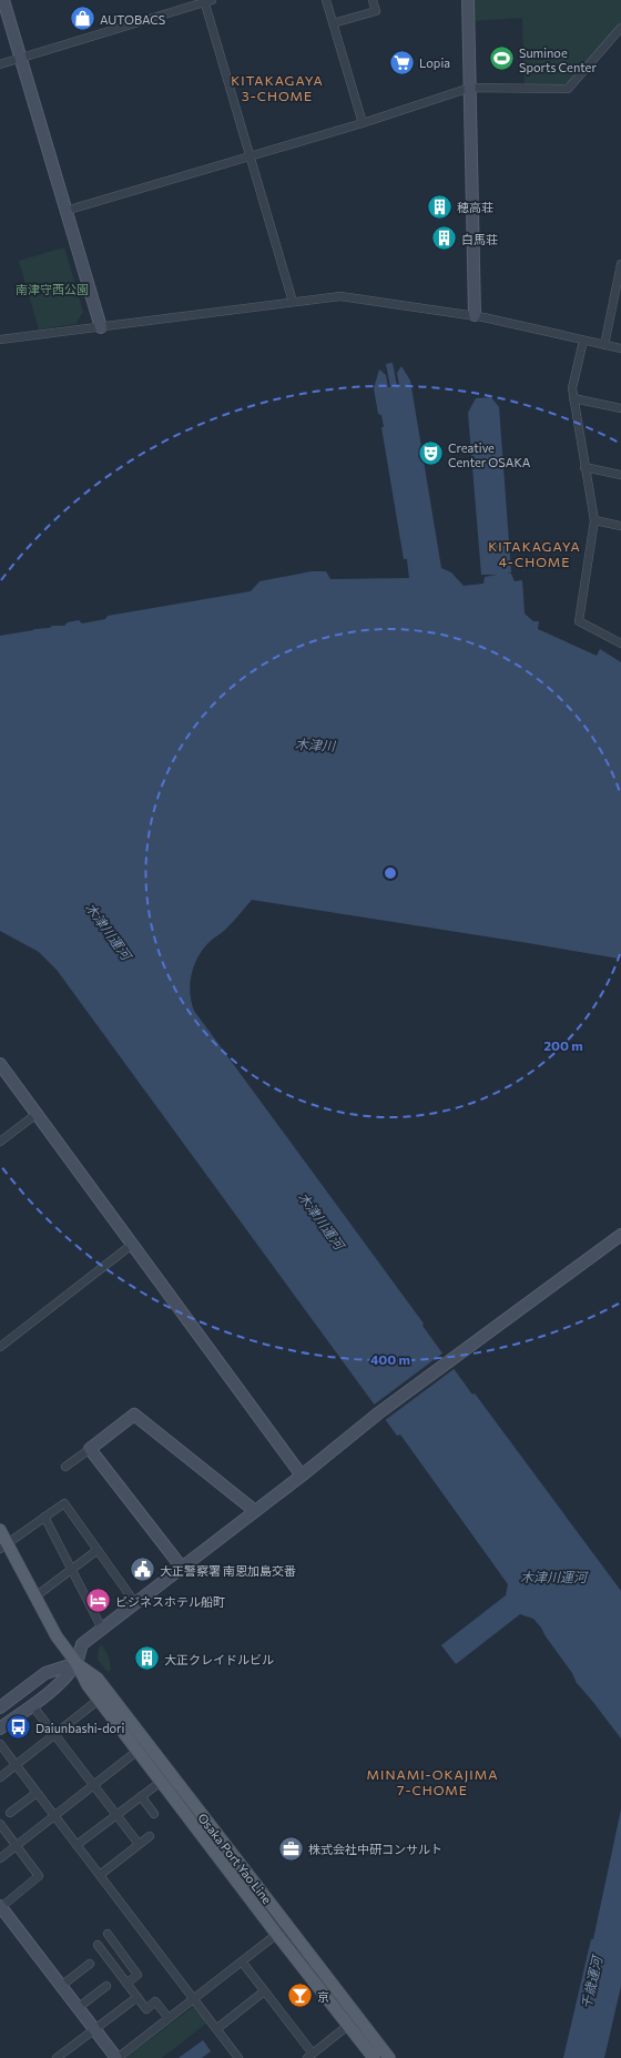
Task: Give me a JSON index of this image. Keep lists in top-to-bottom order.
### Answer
{
  "streets": {
    "main road": ["Osaka Port Yao Line"]
  },
  "districts": ["KITAKAGAYA 3-CHOME", "KITAKAGAYA 4-CHOME", "MINAMI-OKAJIMA 7-CHOME"],
  "water": ["木津川", "木津川運河", "千歳運河"],
  "parks": ["南津守西公園"],
  "places": {
    "shop": ["AUTOBACS"],
    "sports": ["Suminoe Sports Center"],
    "supermarket": ["Lopia"],
    "building": ["穂高荘", "白馬荘", "大正クレイドルビル"],
    "theatre": ["Creative Center OSAKA"],
    "public building": ["大正警察署 南恩加島交番"],
    "hotel": ["ビジネスホテル船町"],
    "bus stop": ["Daiunbashi-dori"],
    "office": ["株式会社中研コンサルト"],
    "bar": ["京"]
  },
  "rings": ["200 m", "400 m"]
}
